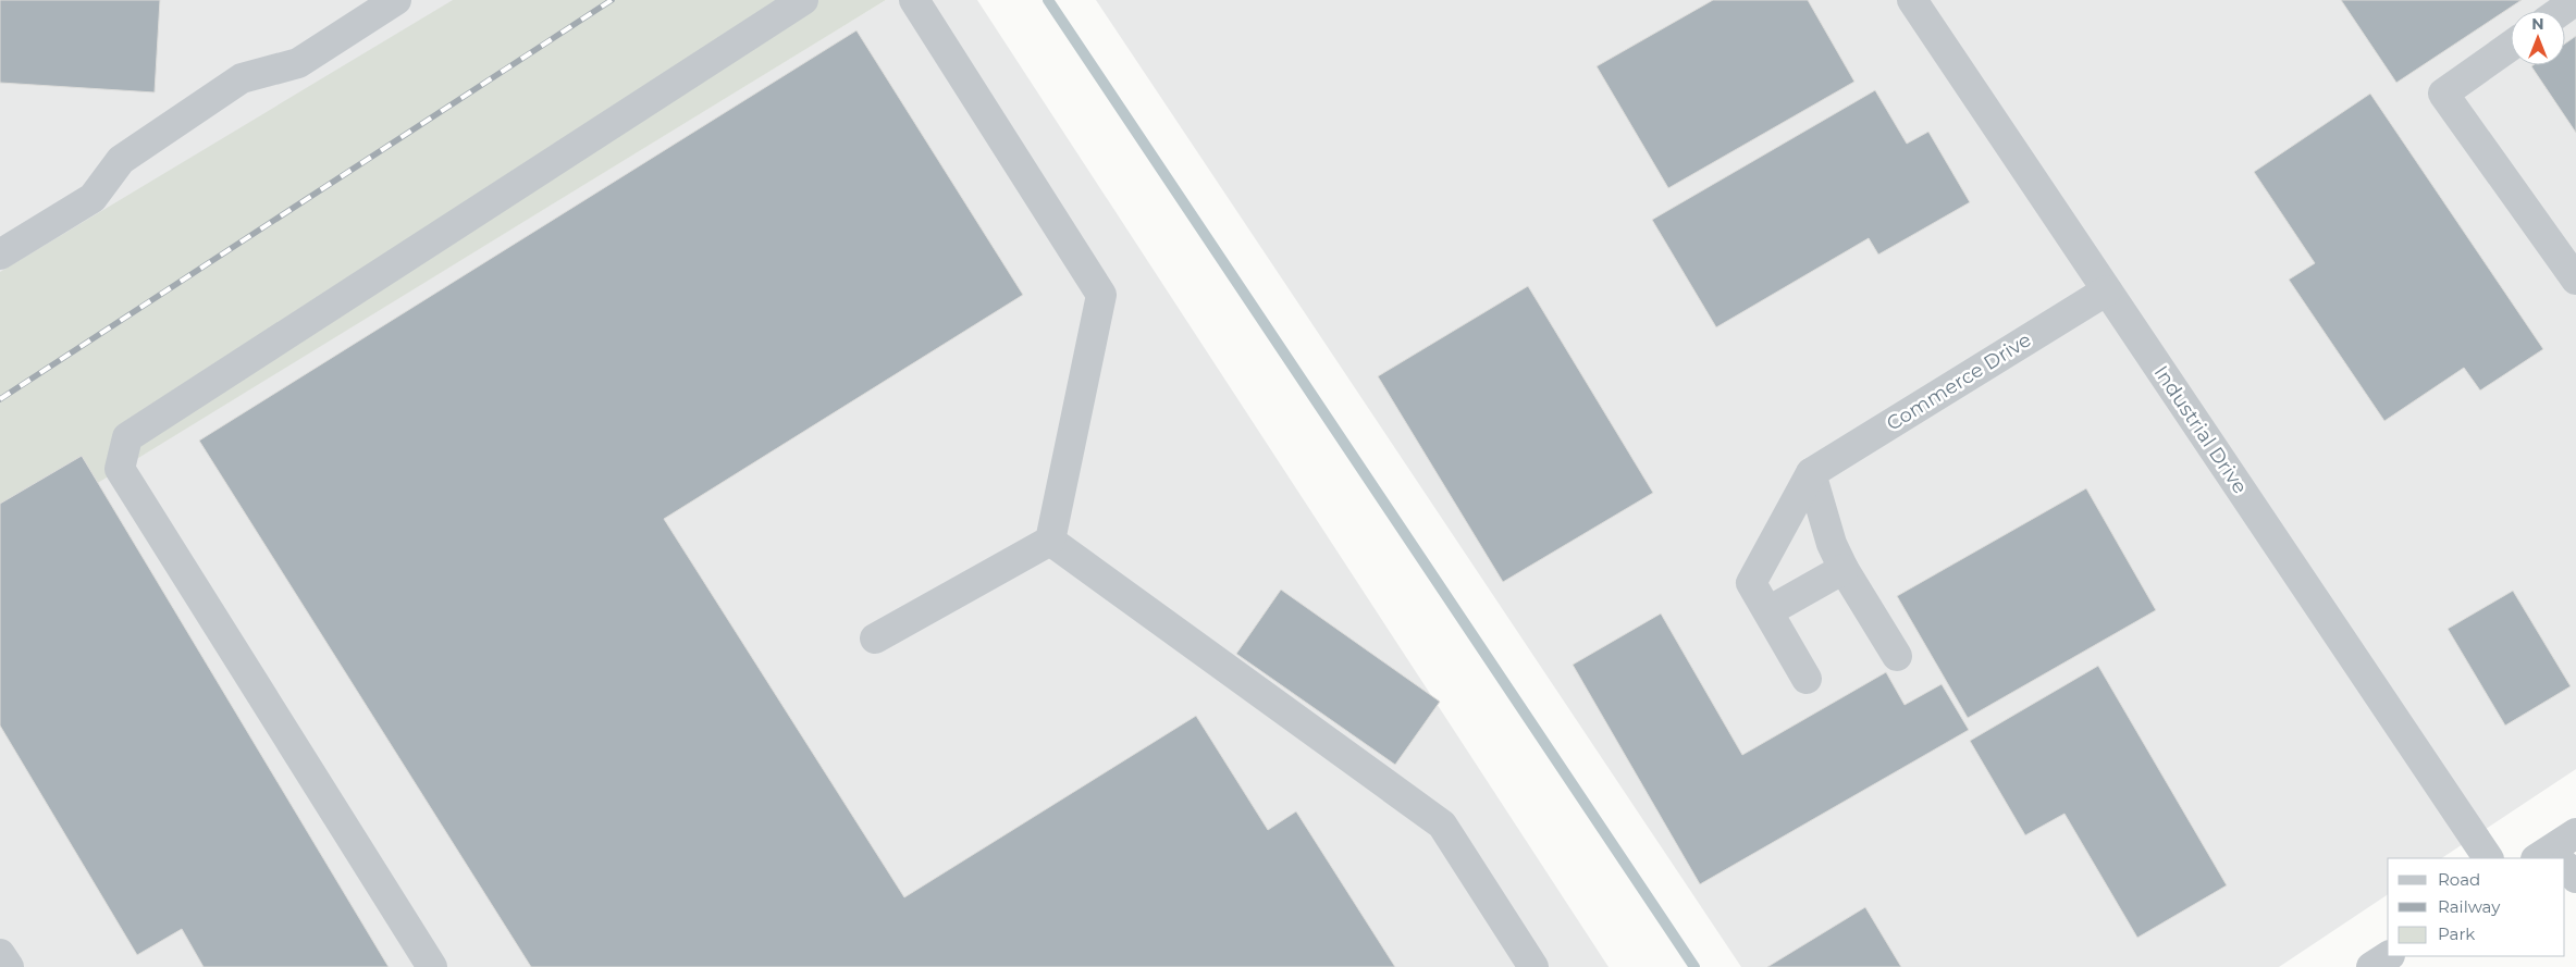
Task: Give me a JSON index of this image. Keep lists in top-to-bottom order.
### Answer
{
  "streets": {
    "street": ["Commerce Drive", "Industrial Drive"]
  },
  "crossings": [
    ["Commerce Drive", "Industrial Drive"]
  ],
  "legend": ["Road", "Railway", "Park"],
  "north": "top"
}
